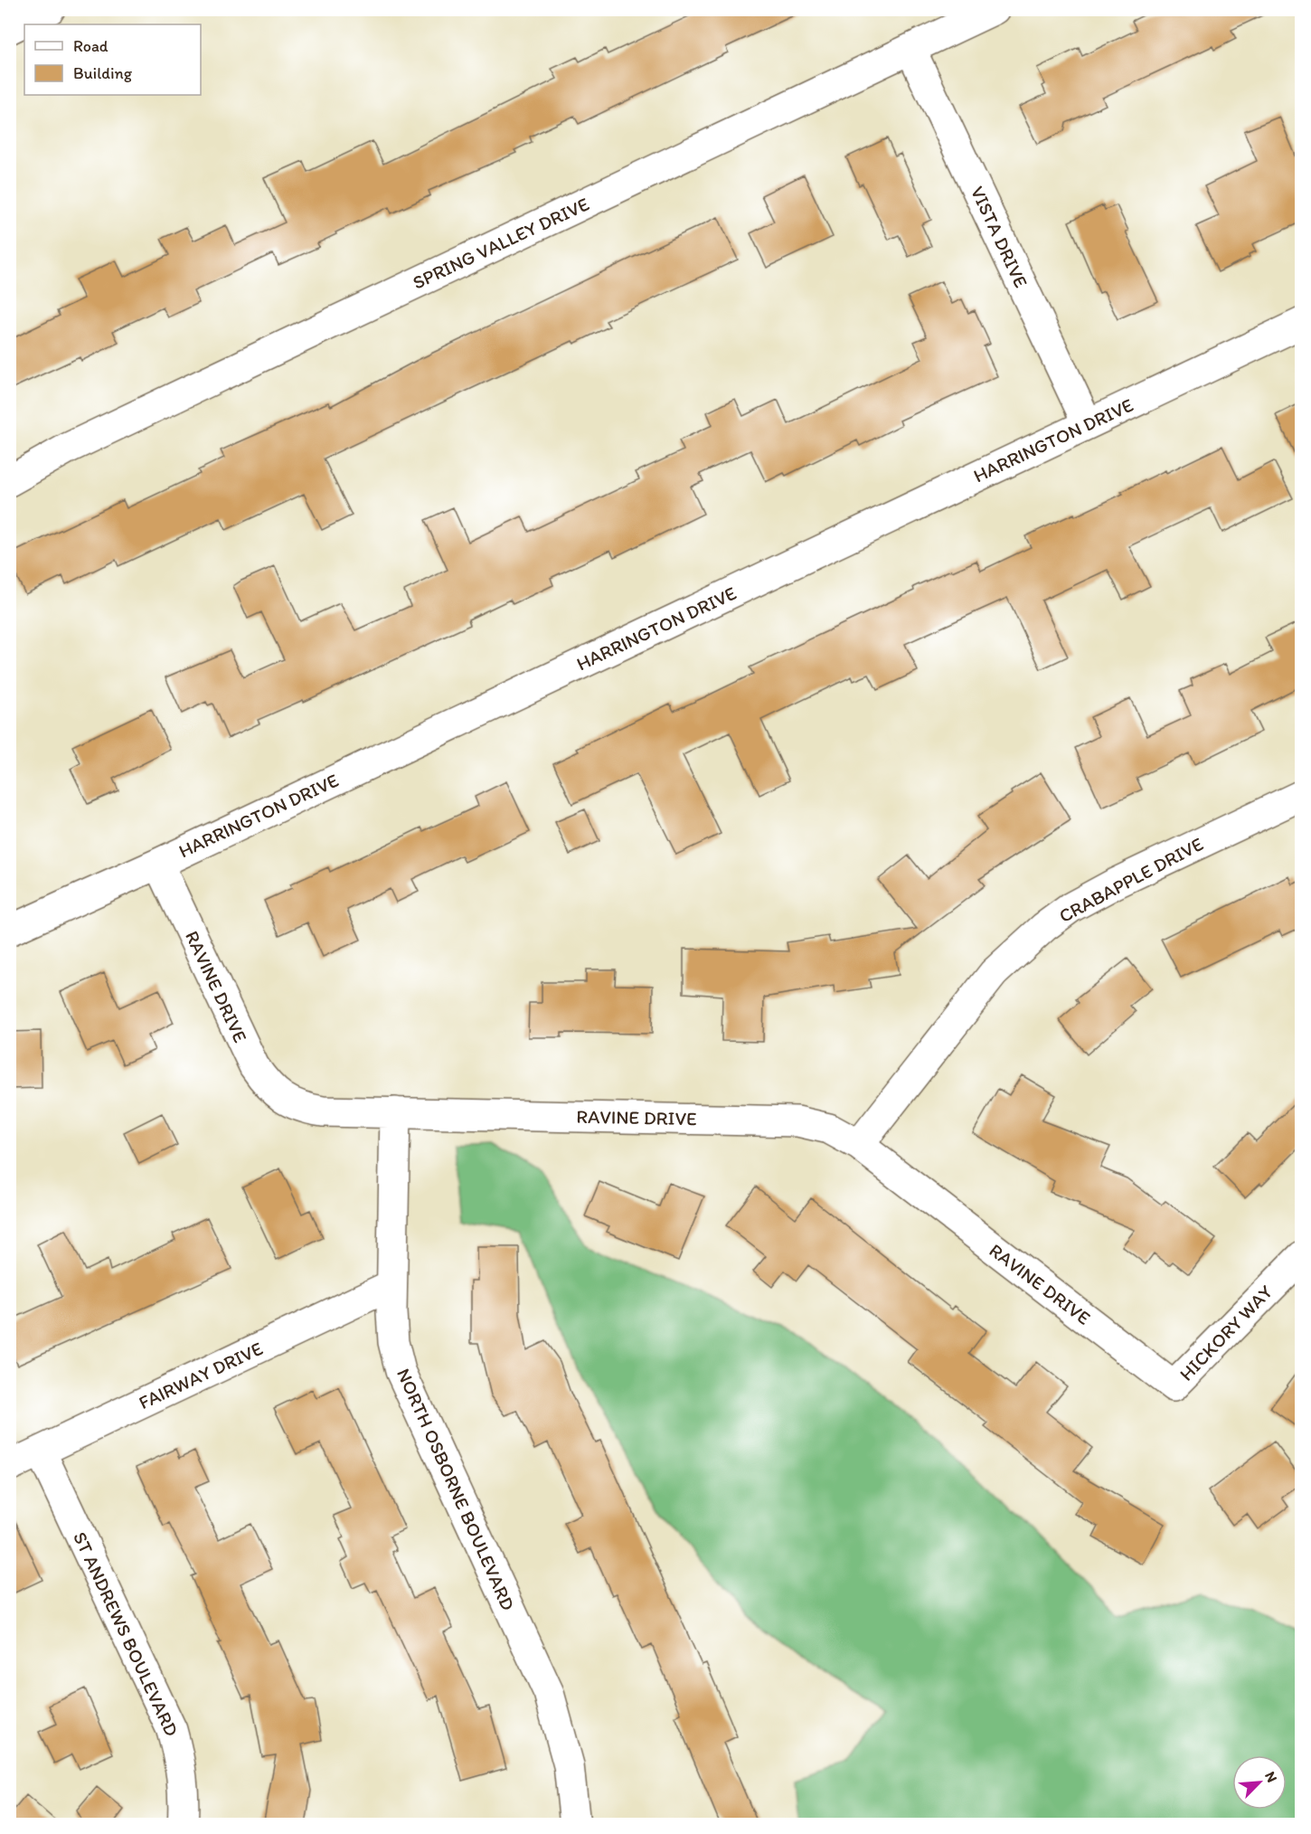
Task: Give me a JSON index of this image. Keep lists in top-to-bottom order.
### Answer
{
  "streets": {
    "street": [
      "VISTA DRIVE",
      "SPRING VALLEY DRIVE",
      "HARRINGTON DRIVE",
      "CRABAPPLE DRIVE",
      "RAVINE DRIVE",
      "HICKORY WAY",
      "FAIRWAY DRIVE",
      "NORTH OSBORNE BOULEVARD",
      "ST ANDREWS BOULEVARD"
    ]
  },
  "crossings": [
    ["VISTA DRIVE", "SPRING VALLEY DRIVE"],
    ["VISTA DRIVE", "HARRINGTON DRIVE"],
    ["HARRINGTON DRIVE", "RAVINE DRIVE"],
    ["CRABAPPLE DRIVE", "RAVINE DRIVE"],
    ["RAVINE DRIVE", "HICKORY WAY"],
    ["RAVINE DRIVE", "NORTH OSBORNE BOULEVARD"],
    ["FAIRWAY DRIVE", "NORTH OSBORNE BOULEVARD"],
    ["FAIRWAY DRIVE", "ST ANDREWS BOULEVARD"]
  ],
  "legend": ["Road", "Building"],
  "north": "top right"
}
